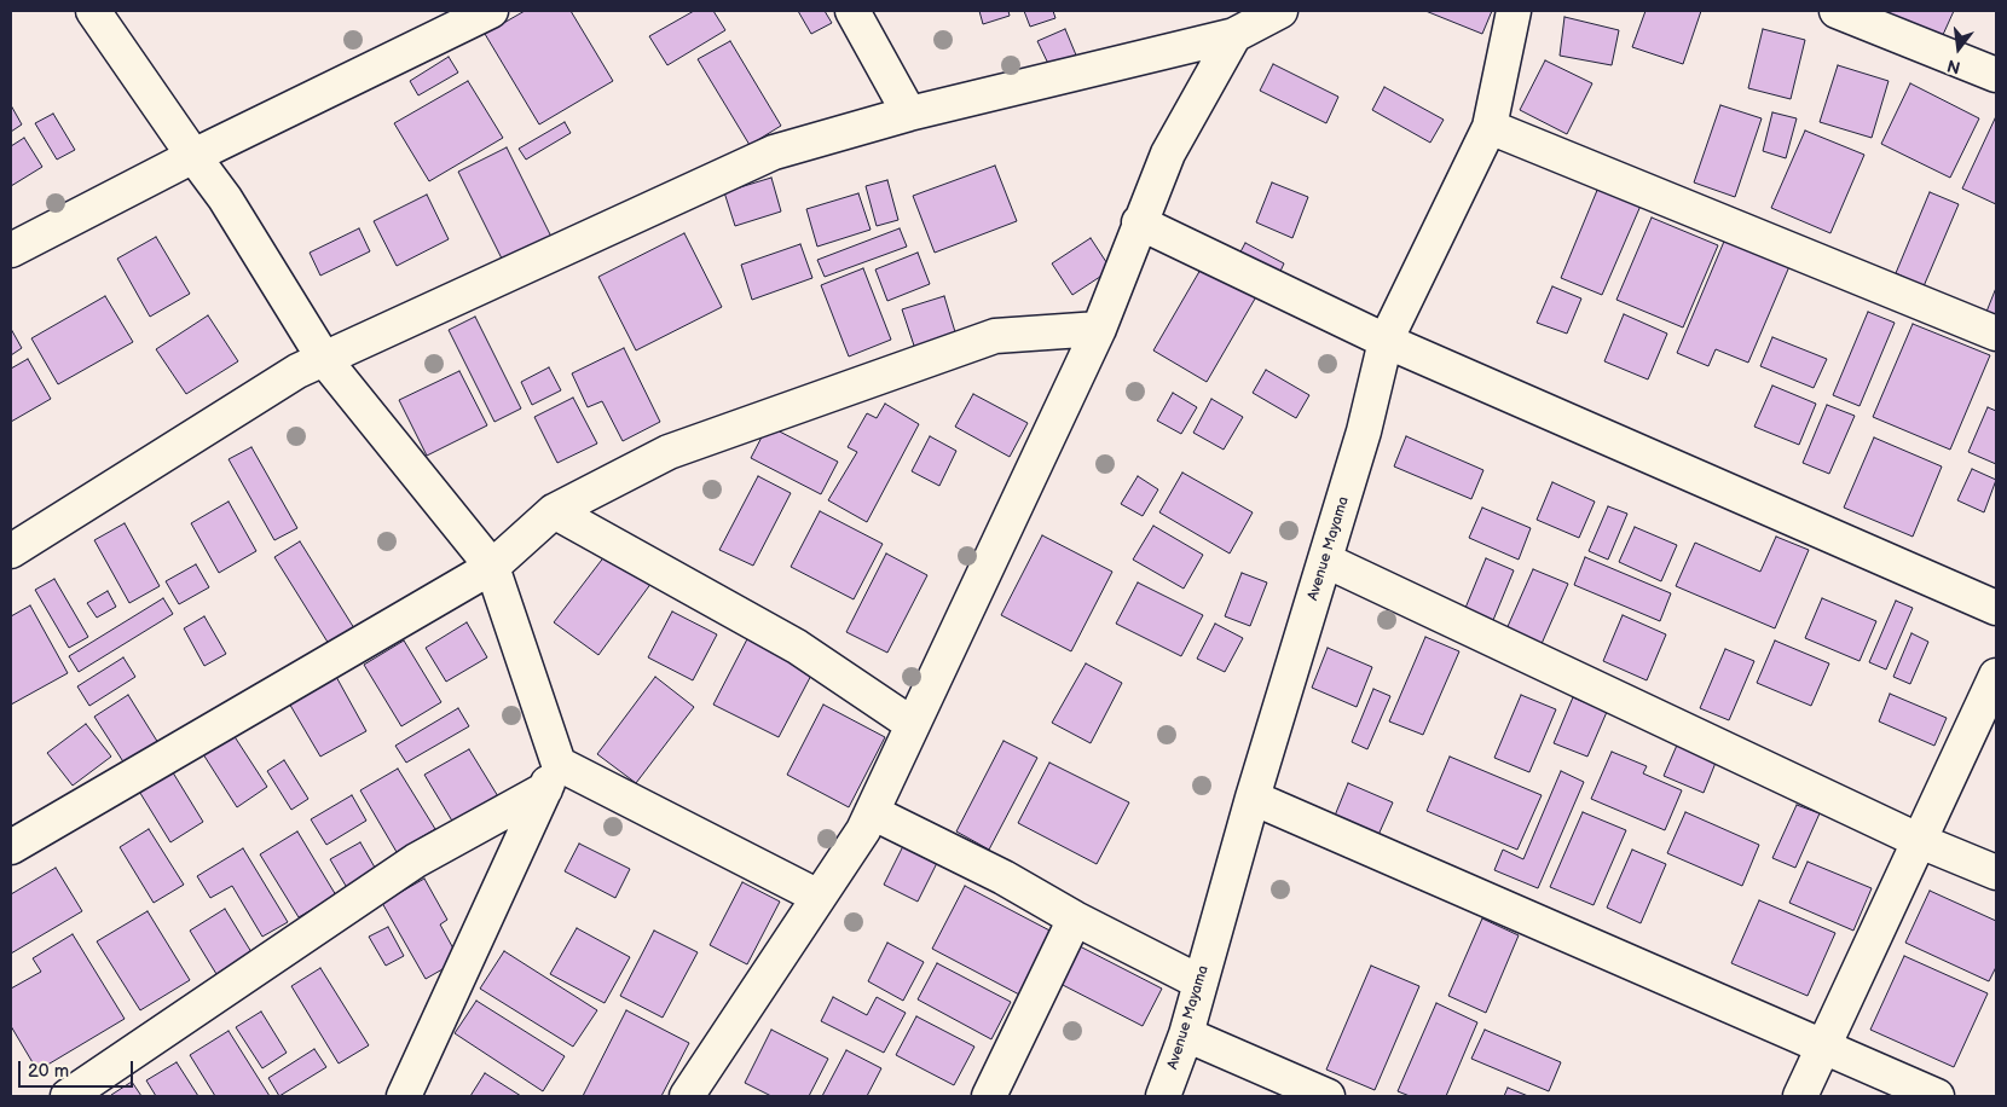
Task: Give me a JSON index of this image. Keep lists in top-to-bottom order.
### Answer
{
  "streets": {
    "street": ["Avenue Mayama"]
  },
  "scale_bar": "20 m",
  "north": "bottom"
}
